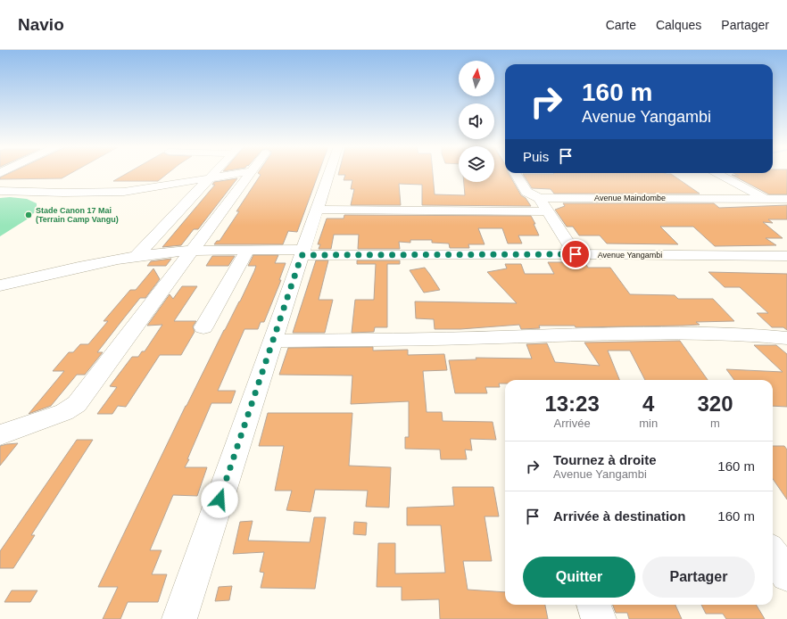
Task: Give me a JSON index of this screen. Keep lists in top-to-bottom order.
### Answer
{
  "streets": {
    "street": ["Avenue Maindombe", "Avenue Yangambi"]
  },
  "places": ["Stade Canon 17 Mai (Terrain Camp Vangu)"],
  "north": "top",
  "page": {
    "header": "Navio",
    "nav": ["Carte", "Calques", "Partager"],
    "turn": ["160 m", "Avenue Yangambi"],
    "then": "Puis",
    "eta": [
      "13:23",
      "Arrivée",
      "4",
      "min",
      "320",
      "m"
    ],
    "list": [
      {
        "name": "Tournez à droite",
        "note": "Avenue Yangambi",
        "value": "160 m"
      },
      {
        "name": "Arrivée à destination",
        "value": "160 m"
      }
    ],
    "buttons": ["Quitter", "Partager"]
  }
}
